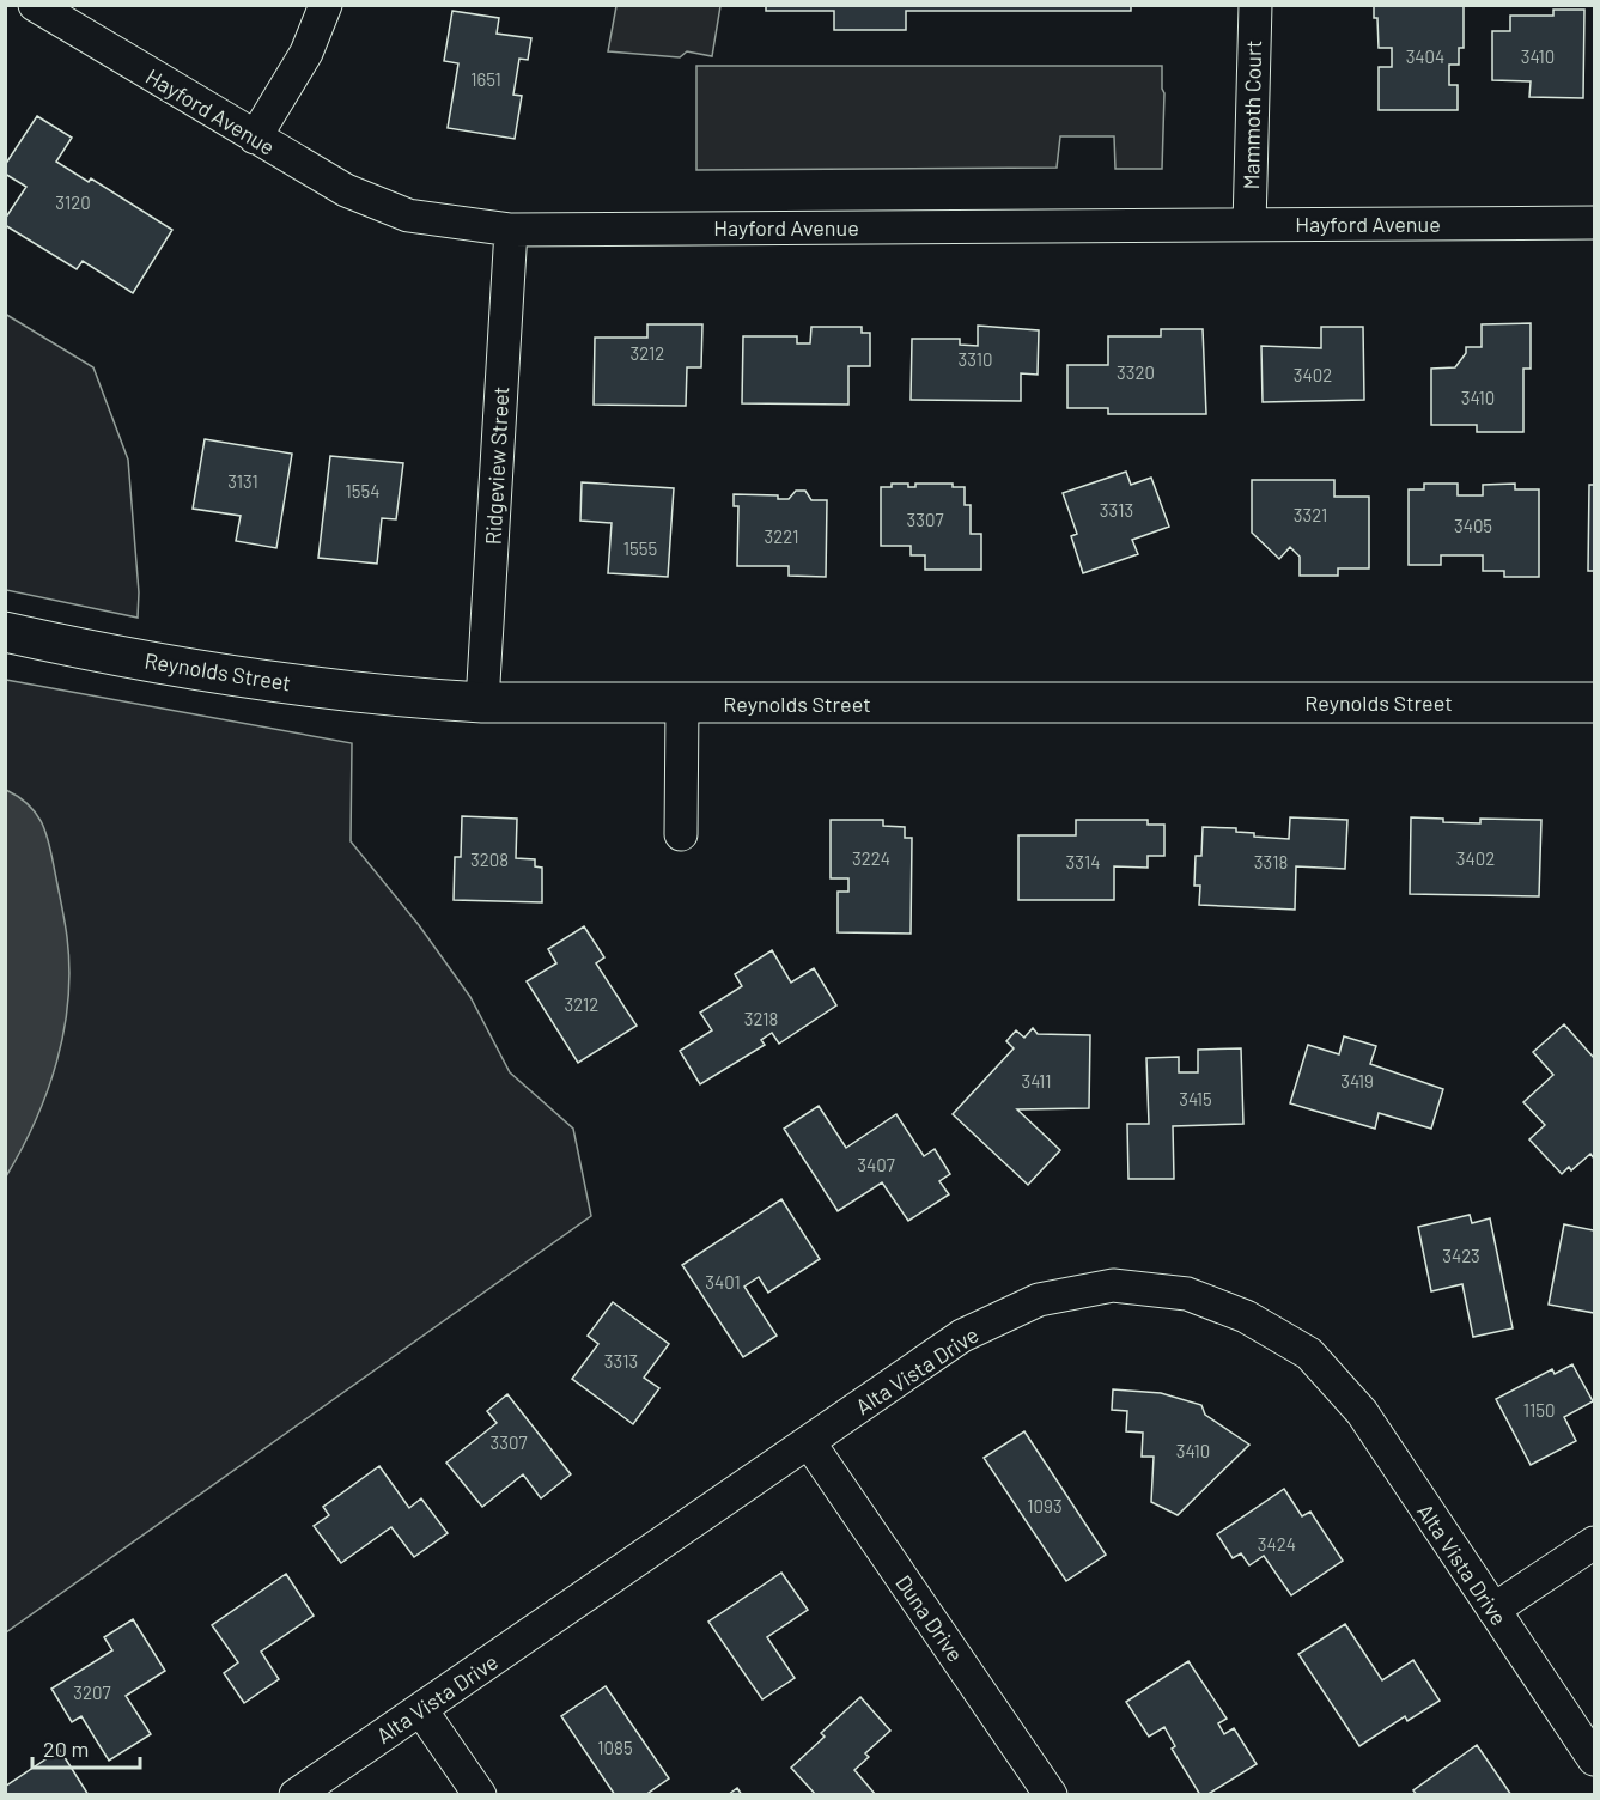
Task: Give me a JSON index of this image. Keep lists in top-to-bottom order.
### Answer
{
  "streets": {
    "street": [
      "Hayford Avenue",
      "Mammoth Court",
      "Ridgeview Street",
      "Reynolds Street",
      "Alta Vista Drive",
      "Duna Drive"
    ]
  },
  "crossings": [
    ["Hayford Avenue", "Mammoth Court"],
    ["Hayford Avenue", "Ridgeview Street"],
    ["Ridgeview Street", "Reynolds Street"],
    ["Alta Vista Drive", "Duna Drive"]
  ],
  "house_numbers": [
    "3404",
    "3410",
    "1651",
    "3120",
    "3212",
    "3310",
    "3320",
    "3402",
    "3410",
    "3131",
    "1554",
    "3313",
    "3321",
    "3307",
    "3405",
    "3221",
    "1555",
    "3224",
    "3402",
    "3208",
    "3314",
    "3318",
    "3212",
    "3218",
    "3411",
    "3419",
    "3415",
    "3407",
    "3423",
    "3401",
    "3313",
    "1150",
    "3307",
    "3410",
    "1093",
    "3424",
    "3207",
    "1085"
  ],
  "scale_bar": "20 m"
}
